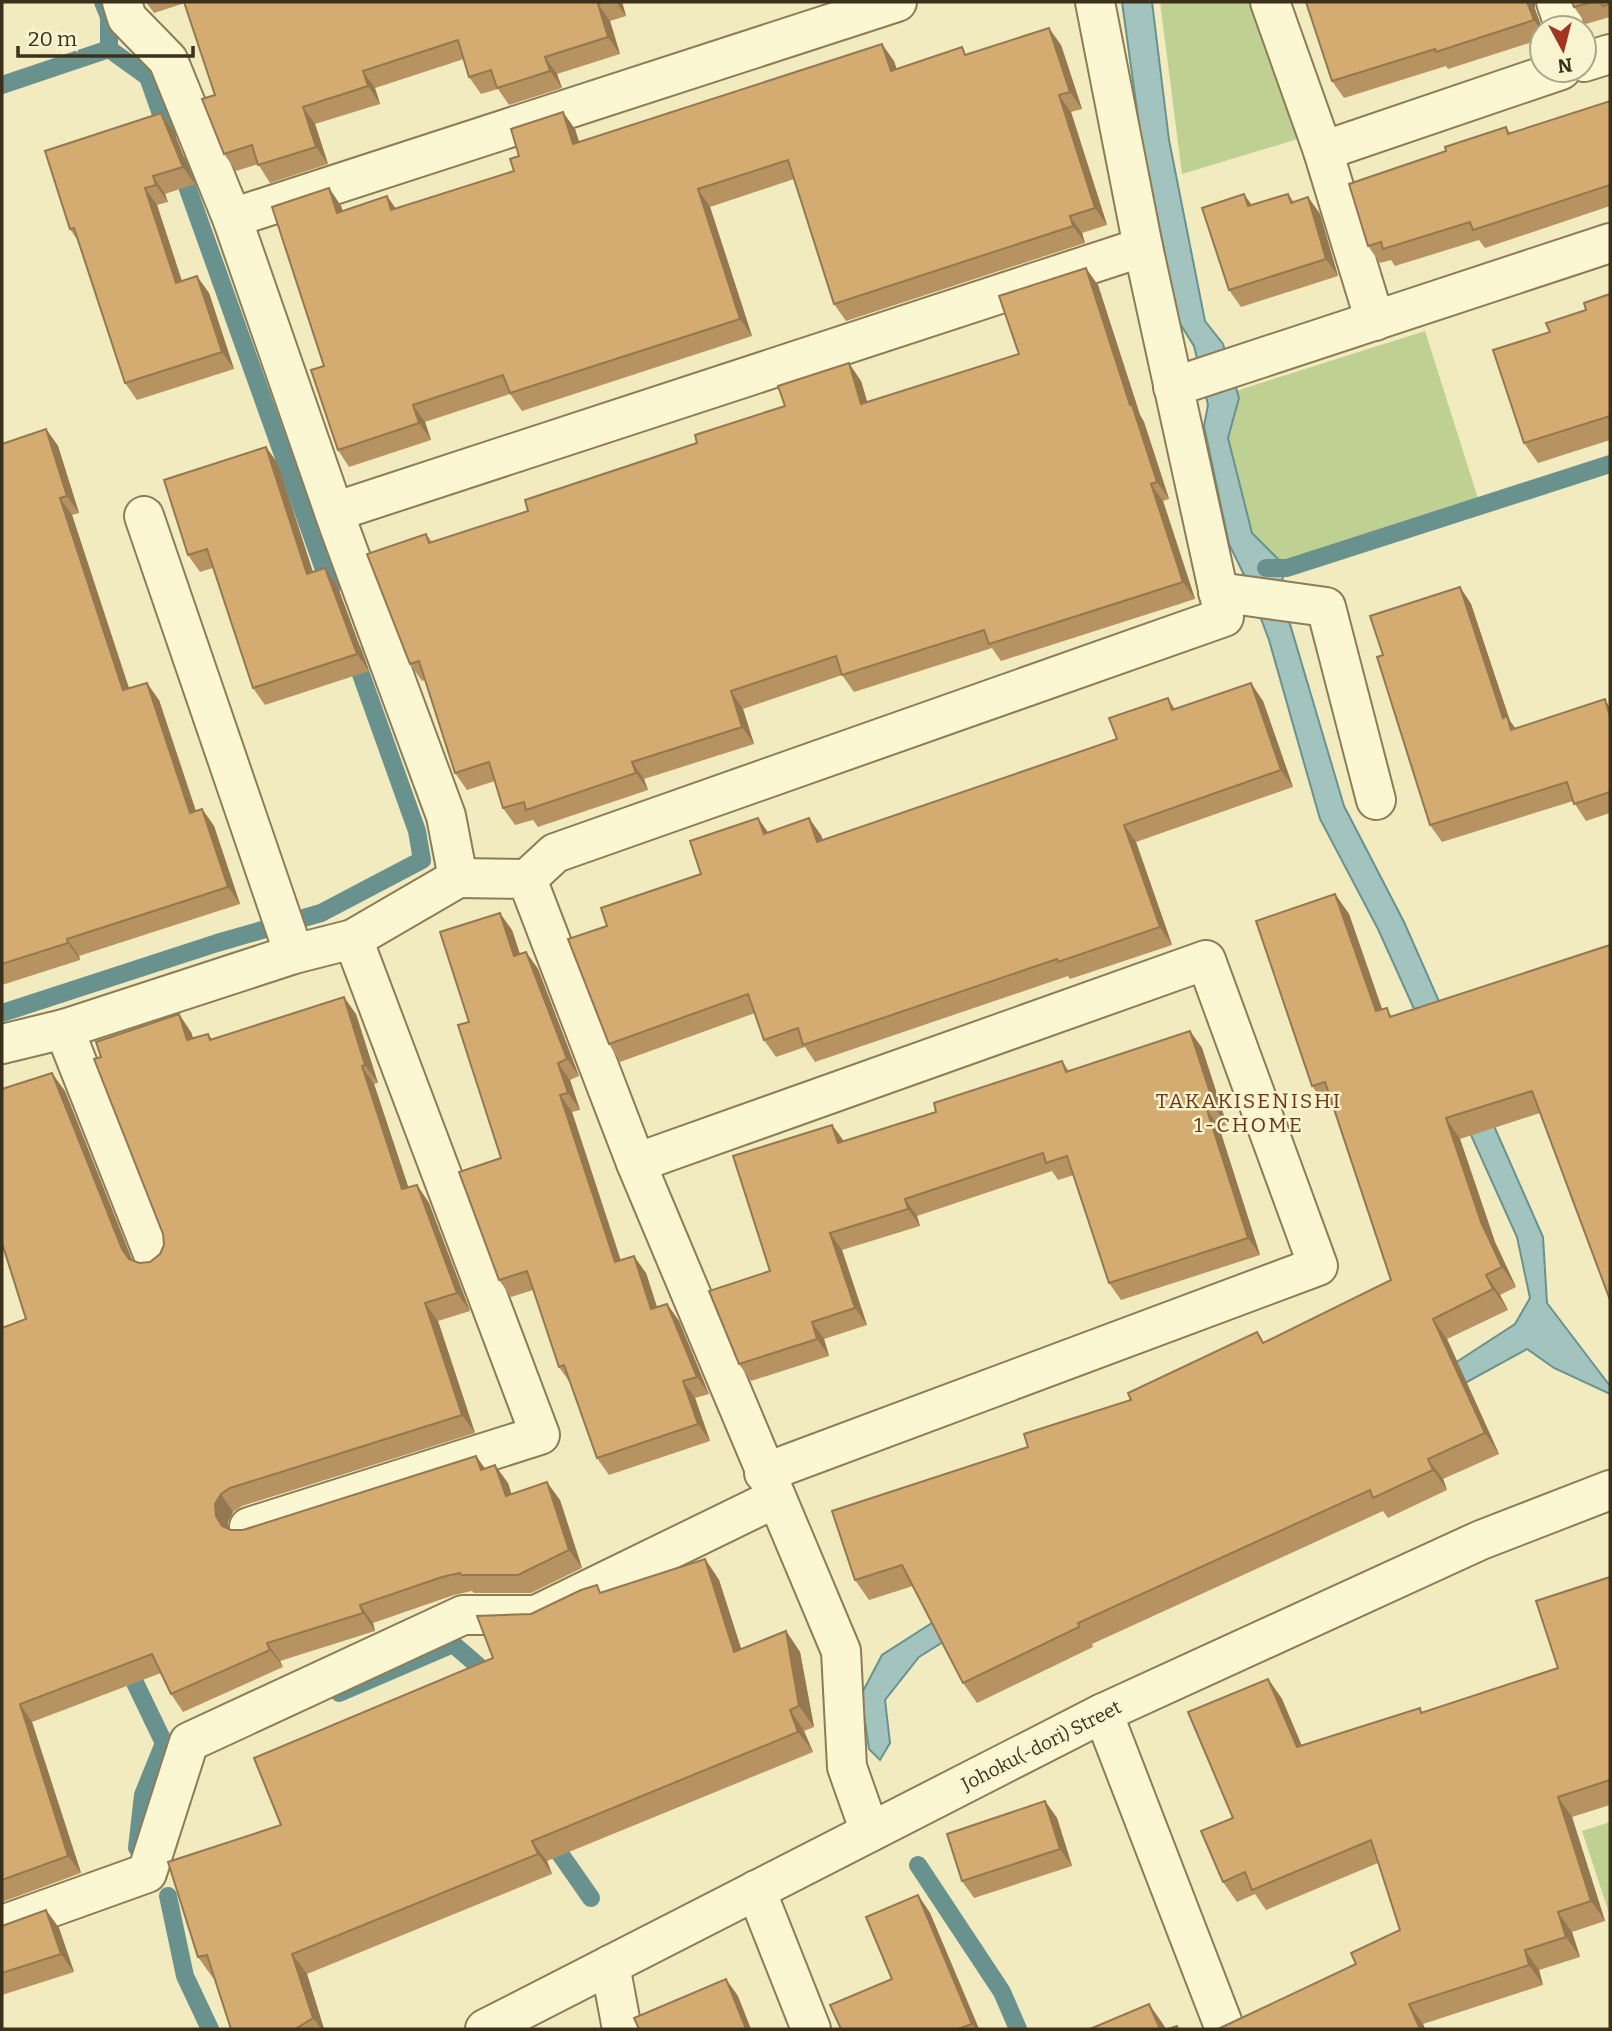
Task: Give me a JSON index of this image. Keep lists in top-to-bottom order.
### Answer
{
  "streets": {
    "street": ["Johoku(-dori) Street"]
  },
  "districts": ["TAKAKISENISHI 1-CHOME"],
  "scale_bar": "20 m",
  "north": "bottom"
}
